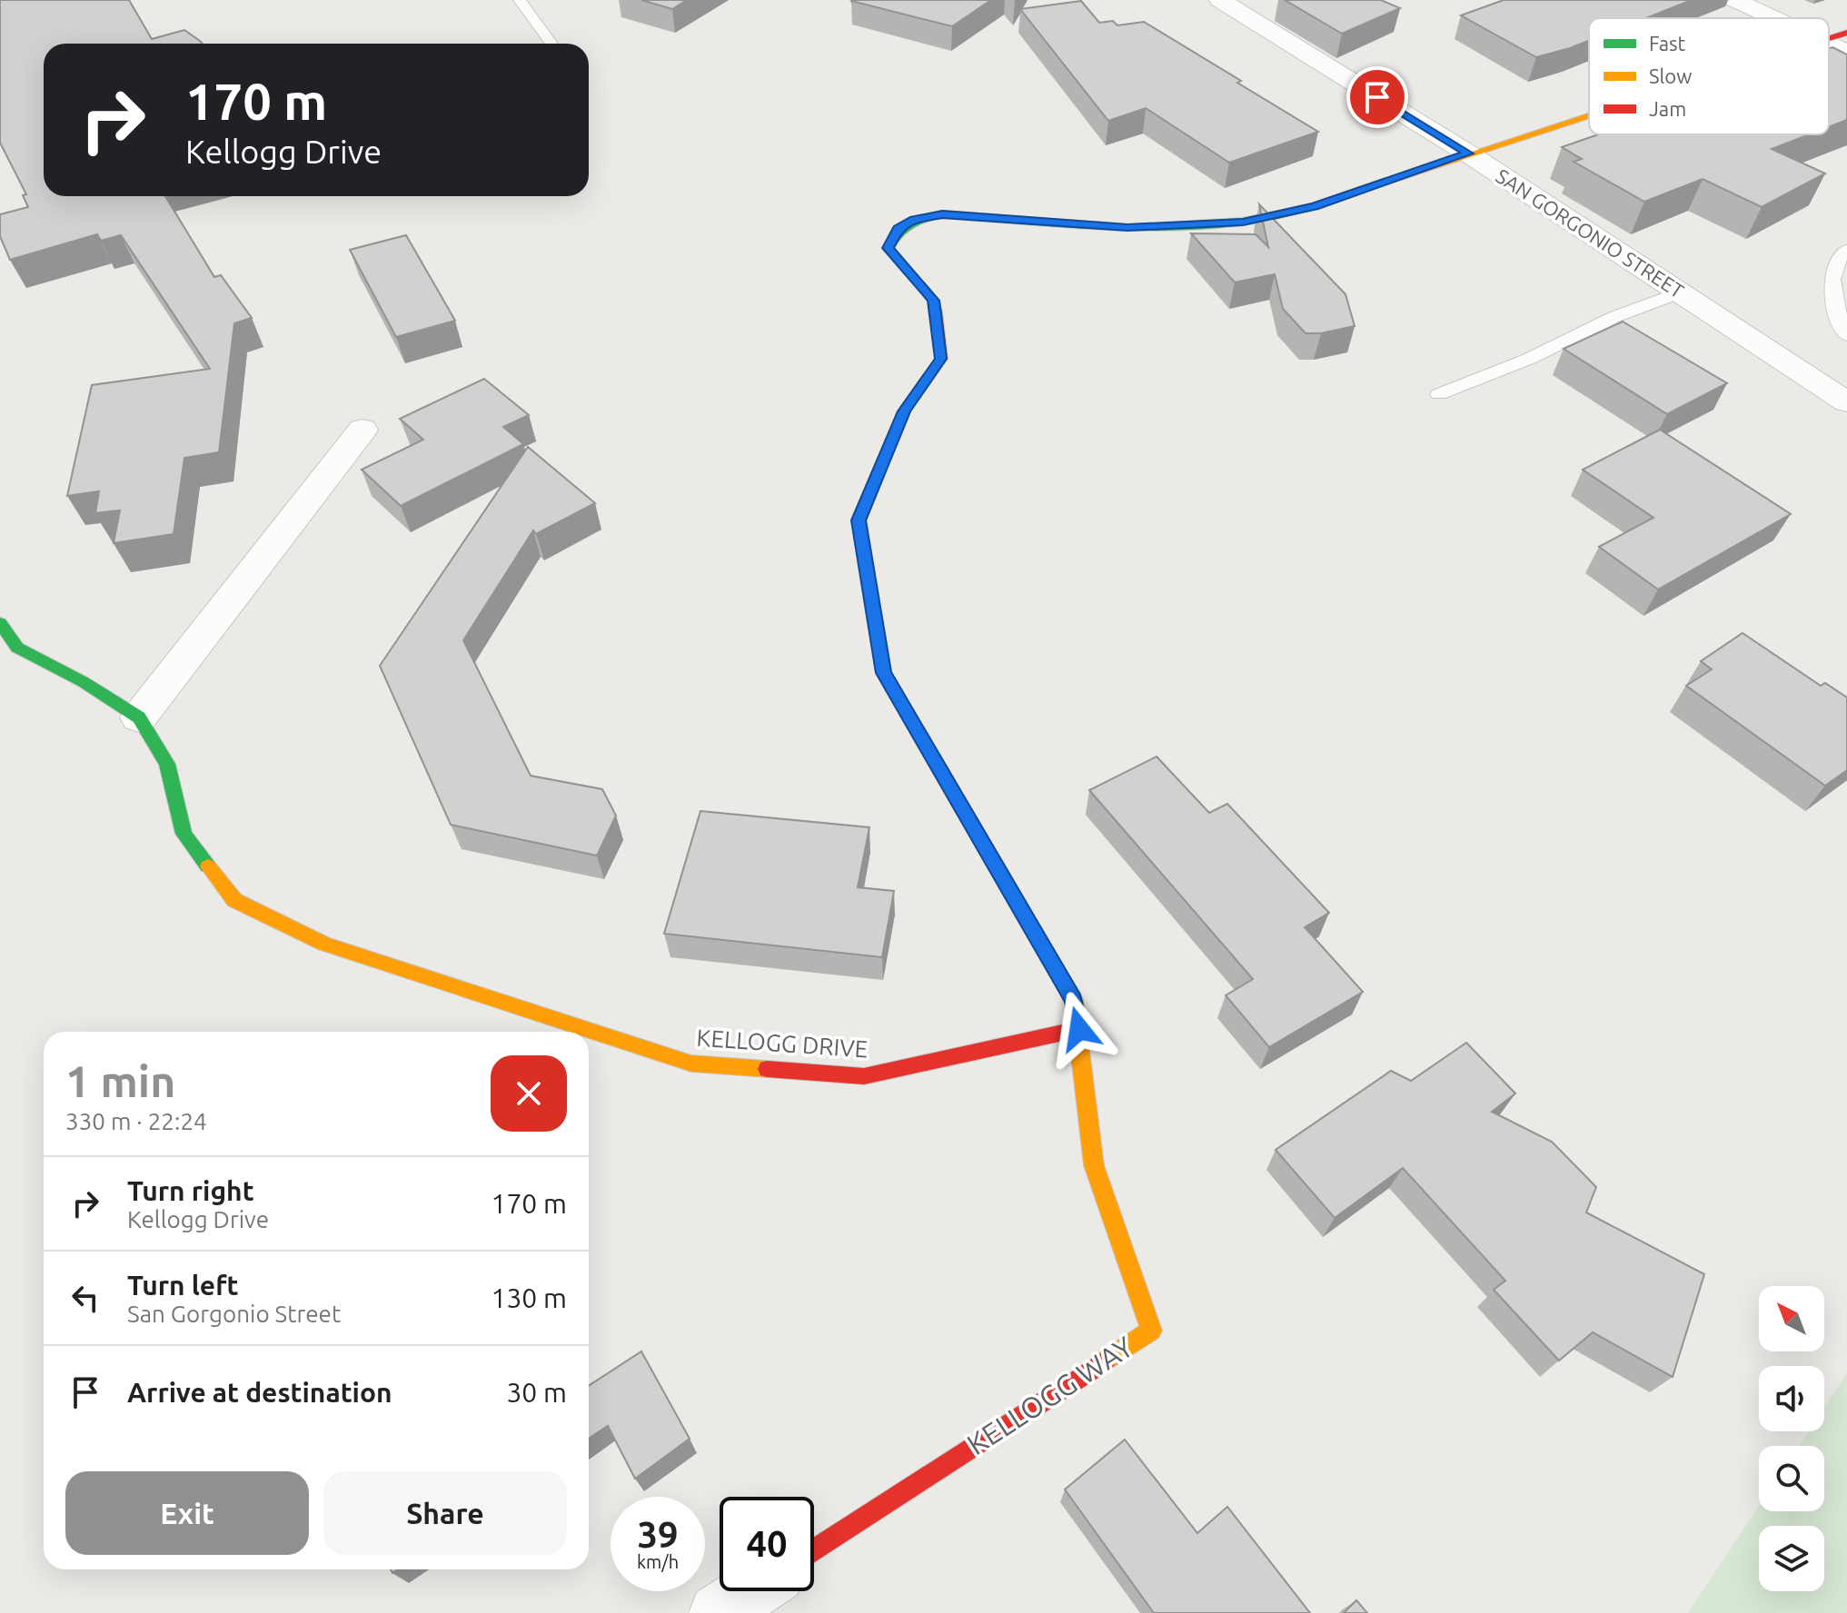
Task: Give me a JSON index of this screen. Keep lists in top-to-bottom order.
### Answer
{
  "streets": {
    "street": ["SAN GORGONIO STREET", "KELLOGG DRIVE", "KELLOGG WAY"]
  },
  "crossings": [
    ["KELLOGG DRIVE", "KELLOGG WAY"]
  ],
  "legend": ["Fast", "Slow", "Jam"],
  "north": "top left",
  "page": {
    "turn": ["170 m", "Kellogg Drive"],
    "heading": ["1 min", "330 m · 22:24"],
    "list": [
      {
        "name": "Turn right",
        "note": "Kellogg Drive",
        "value": "170 m"
      },
      {
        "name": "Turn left",
        "note": "San Gorgonio Street",
        "value": "130 m"
      },
      {
        "name": "Arrive at destination",
        "value": "30 m"
      }
    ],
    "buttons": ["Exit", "Share"],
    "speed": "39 km/h",
    "limit": "40"
  }
}
